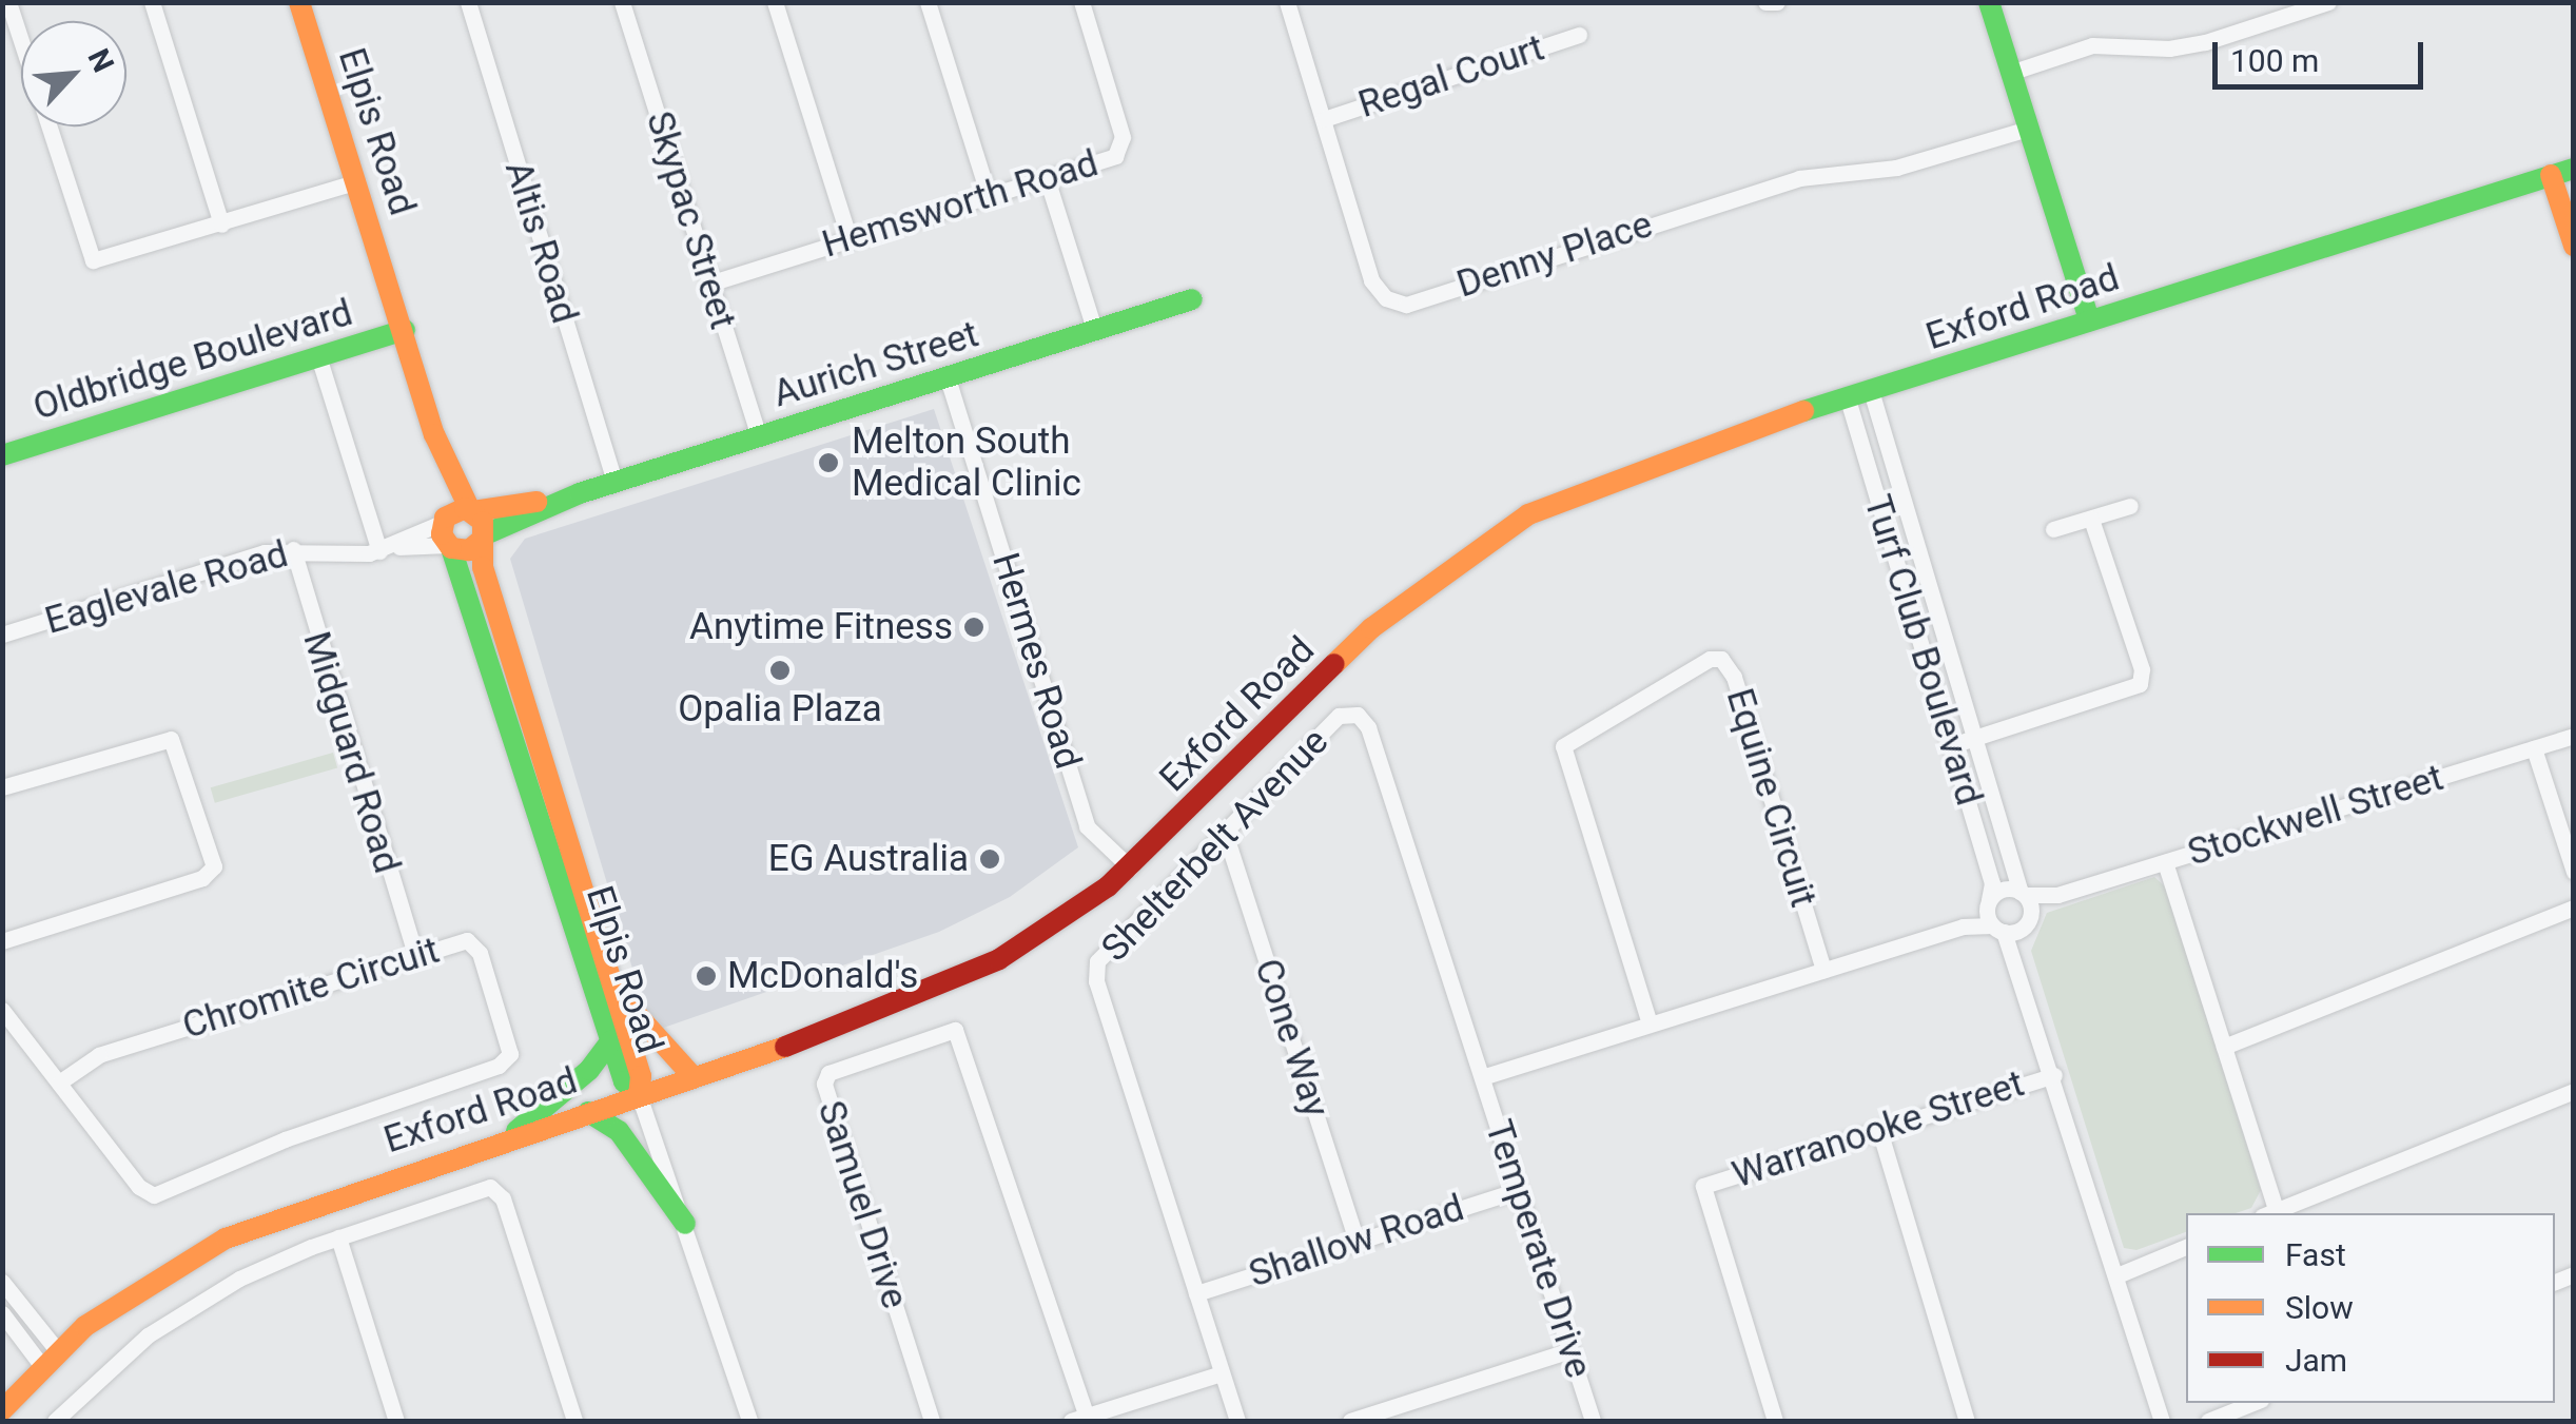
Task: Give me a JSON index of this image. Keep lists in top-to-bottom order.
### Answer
{
  "streets": {
    "street": [
      "Regal Court",
      "Elpis Road",
      "Hemsworth Road",
      "Skypac Street",
      "Altis Road",
      "Denny Place",
      "Exford Road",
      "Oldbridge Boulevard",
      "Aurich Street",
      "Eaglevale Road",
      "Turf Club Boulevard",
      "Hermes Road",
      "Midguard Road",
      "Equine Circuit",
      "Stockwell Street",
      "Shelterbelt Avenue",
      "Chromite Circuit",
      "Cone Way",
      "Warranooke Street",
      "Samuel Drive",
      "Shallow Road",
      "Temperate Drive"
    ]
  },
  "crossings": [
    ["Regal Court", "Denny Place"],
    ["Elpis Road", "Exford Road"],
    ["Elpis Road", "Oldbridge Boulevard"],
    ["Elpis Road", "Aurich Street"],
    ["Elpis Road", "Eaglevale Road"],
    ["Hemsworth Road", "Skypac Street"],
    ["Skypac Street", "Aurich Street"],
    ["Altis Road", "Aurich Street"],
    ["Exford Road", "Turf Club Boulevard"],
    ["Exford Road", "Hermes Road"],
    ["Aurich Street", "Eaglevale Road"],
    ["Aurich Street", "Hermes Road"],
    ["Eaglevale Road", "Midguard Road"],
    ["Turf Club Boulevard", "Stockwell Street"],
    ["Midguard Road", "Chromite Circuit"],
    ["Shelterbelt Avenue", "Cone Way"],
    ["Shelterbelt Avenue", "Shallow Road"],
    ["Shelterbelt Avenue", "Temperate Drive"],
    ["Cone Way", "Shallow Road"],
    ["Shallow Road", "Temperate Drive"]
  ],
  "places": [
    "Melton South Medical Clinic",
    "Anytime Fitness",
    "Opalia Plaza",
    "EG Australia",
    "McDonald's"
  ],
  "legend": ["Fast", "Slow", "Jam"],
  "scale_bar": "100 m",
  "north": "top right"
}
